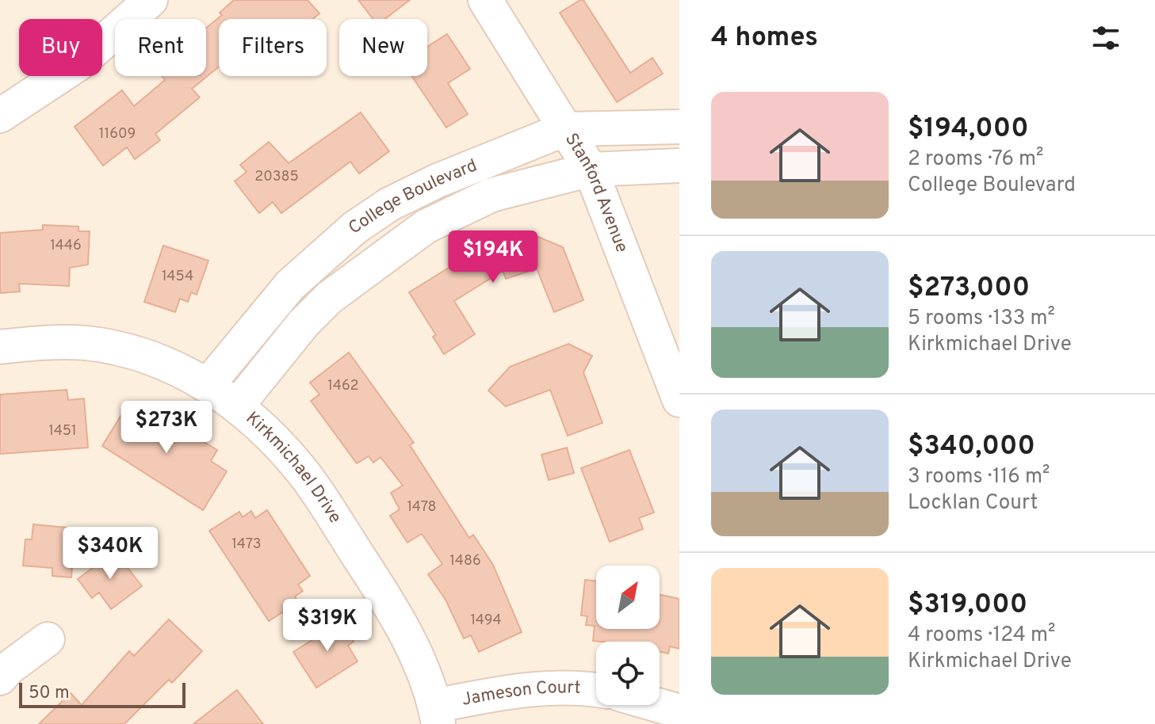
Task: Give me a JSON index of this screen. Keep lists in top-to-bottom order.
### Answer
{
  "streets": {
    "street": [
      "Stanford Avenue",
      "College Boulevard",
      "Kirkmichael Drive",
      "Jameson Court"
    ]
  },
  "crossings": [
    ["Stanford Avenue", "College Boulevard"],
    ["College Boulevard", "Kirkmichael Drive"],
    ["Kirkmichael Drive", "Jameson Court"]
  ],
  "house_numbers": [
    "11609",
    "20385",
    "1446",
    "1454",
    "1462",
    "1451",
    "1478",
    "1473",
    "1486",
    "1494"
  ],
  "scale_bar": "50 m",
  "north": "top right",
  "page": {
    "heading": "4 homes",
    "chip": [
      "Buy",
      "Rent",
      "Filters",
      "New"
    ],
    "list": [
      {
        "name": "$194,000",
        "note": "2 rooms · 76 m² · College Boulevard"
      },
      {
        "name": "$273,000",
        "note": "5 rooms · 133 m² · Kirkmichael Drive"
      },
      {
        "name": "$340,000",
        "note": "3 rooms · 116 m² · Locklan Court"
      },
      {
        "name": "$319,000",
        "note": "4 rooms · 124 m² · Kirkmichael Drive"
      }
    ],
    "price": [
      "$194K",
      "$273K",
      "$340K",
      "$319K"
    ],
    "scale": "50 m"
  }
}
